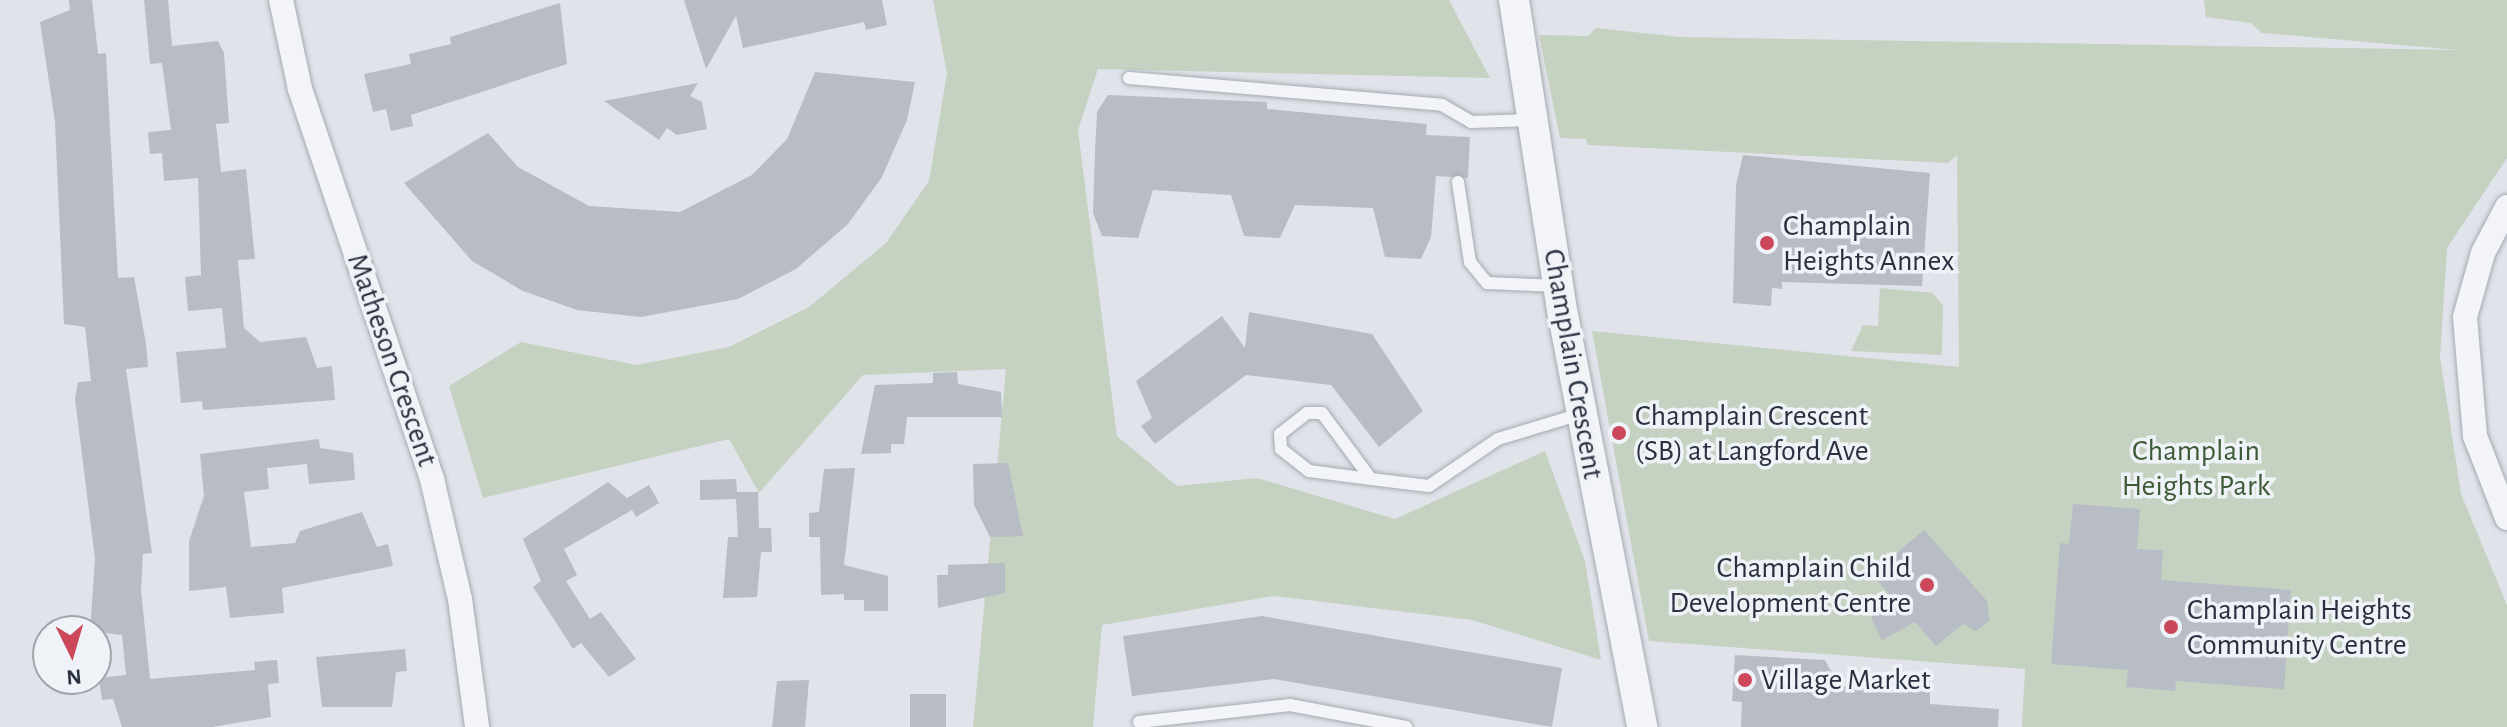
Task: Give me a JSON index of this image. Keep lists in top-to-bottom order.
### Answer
{
  "streets": {
    "street": ["Matheson Crescent", "Champlain Crescent"]
  },
  "parks": ["Champlain Heights Park"],
  "places": [
    "Champlain Heights Annex",
    "Champlain Crescent (SB) at Langford Ave",
    "Champlain Child Development Centre",
    "Champlain Heights Community Centre",
    "Village Market"
  ],
  "north": "bottom"
}
